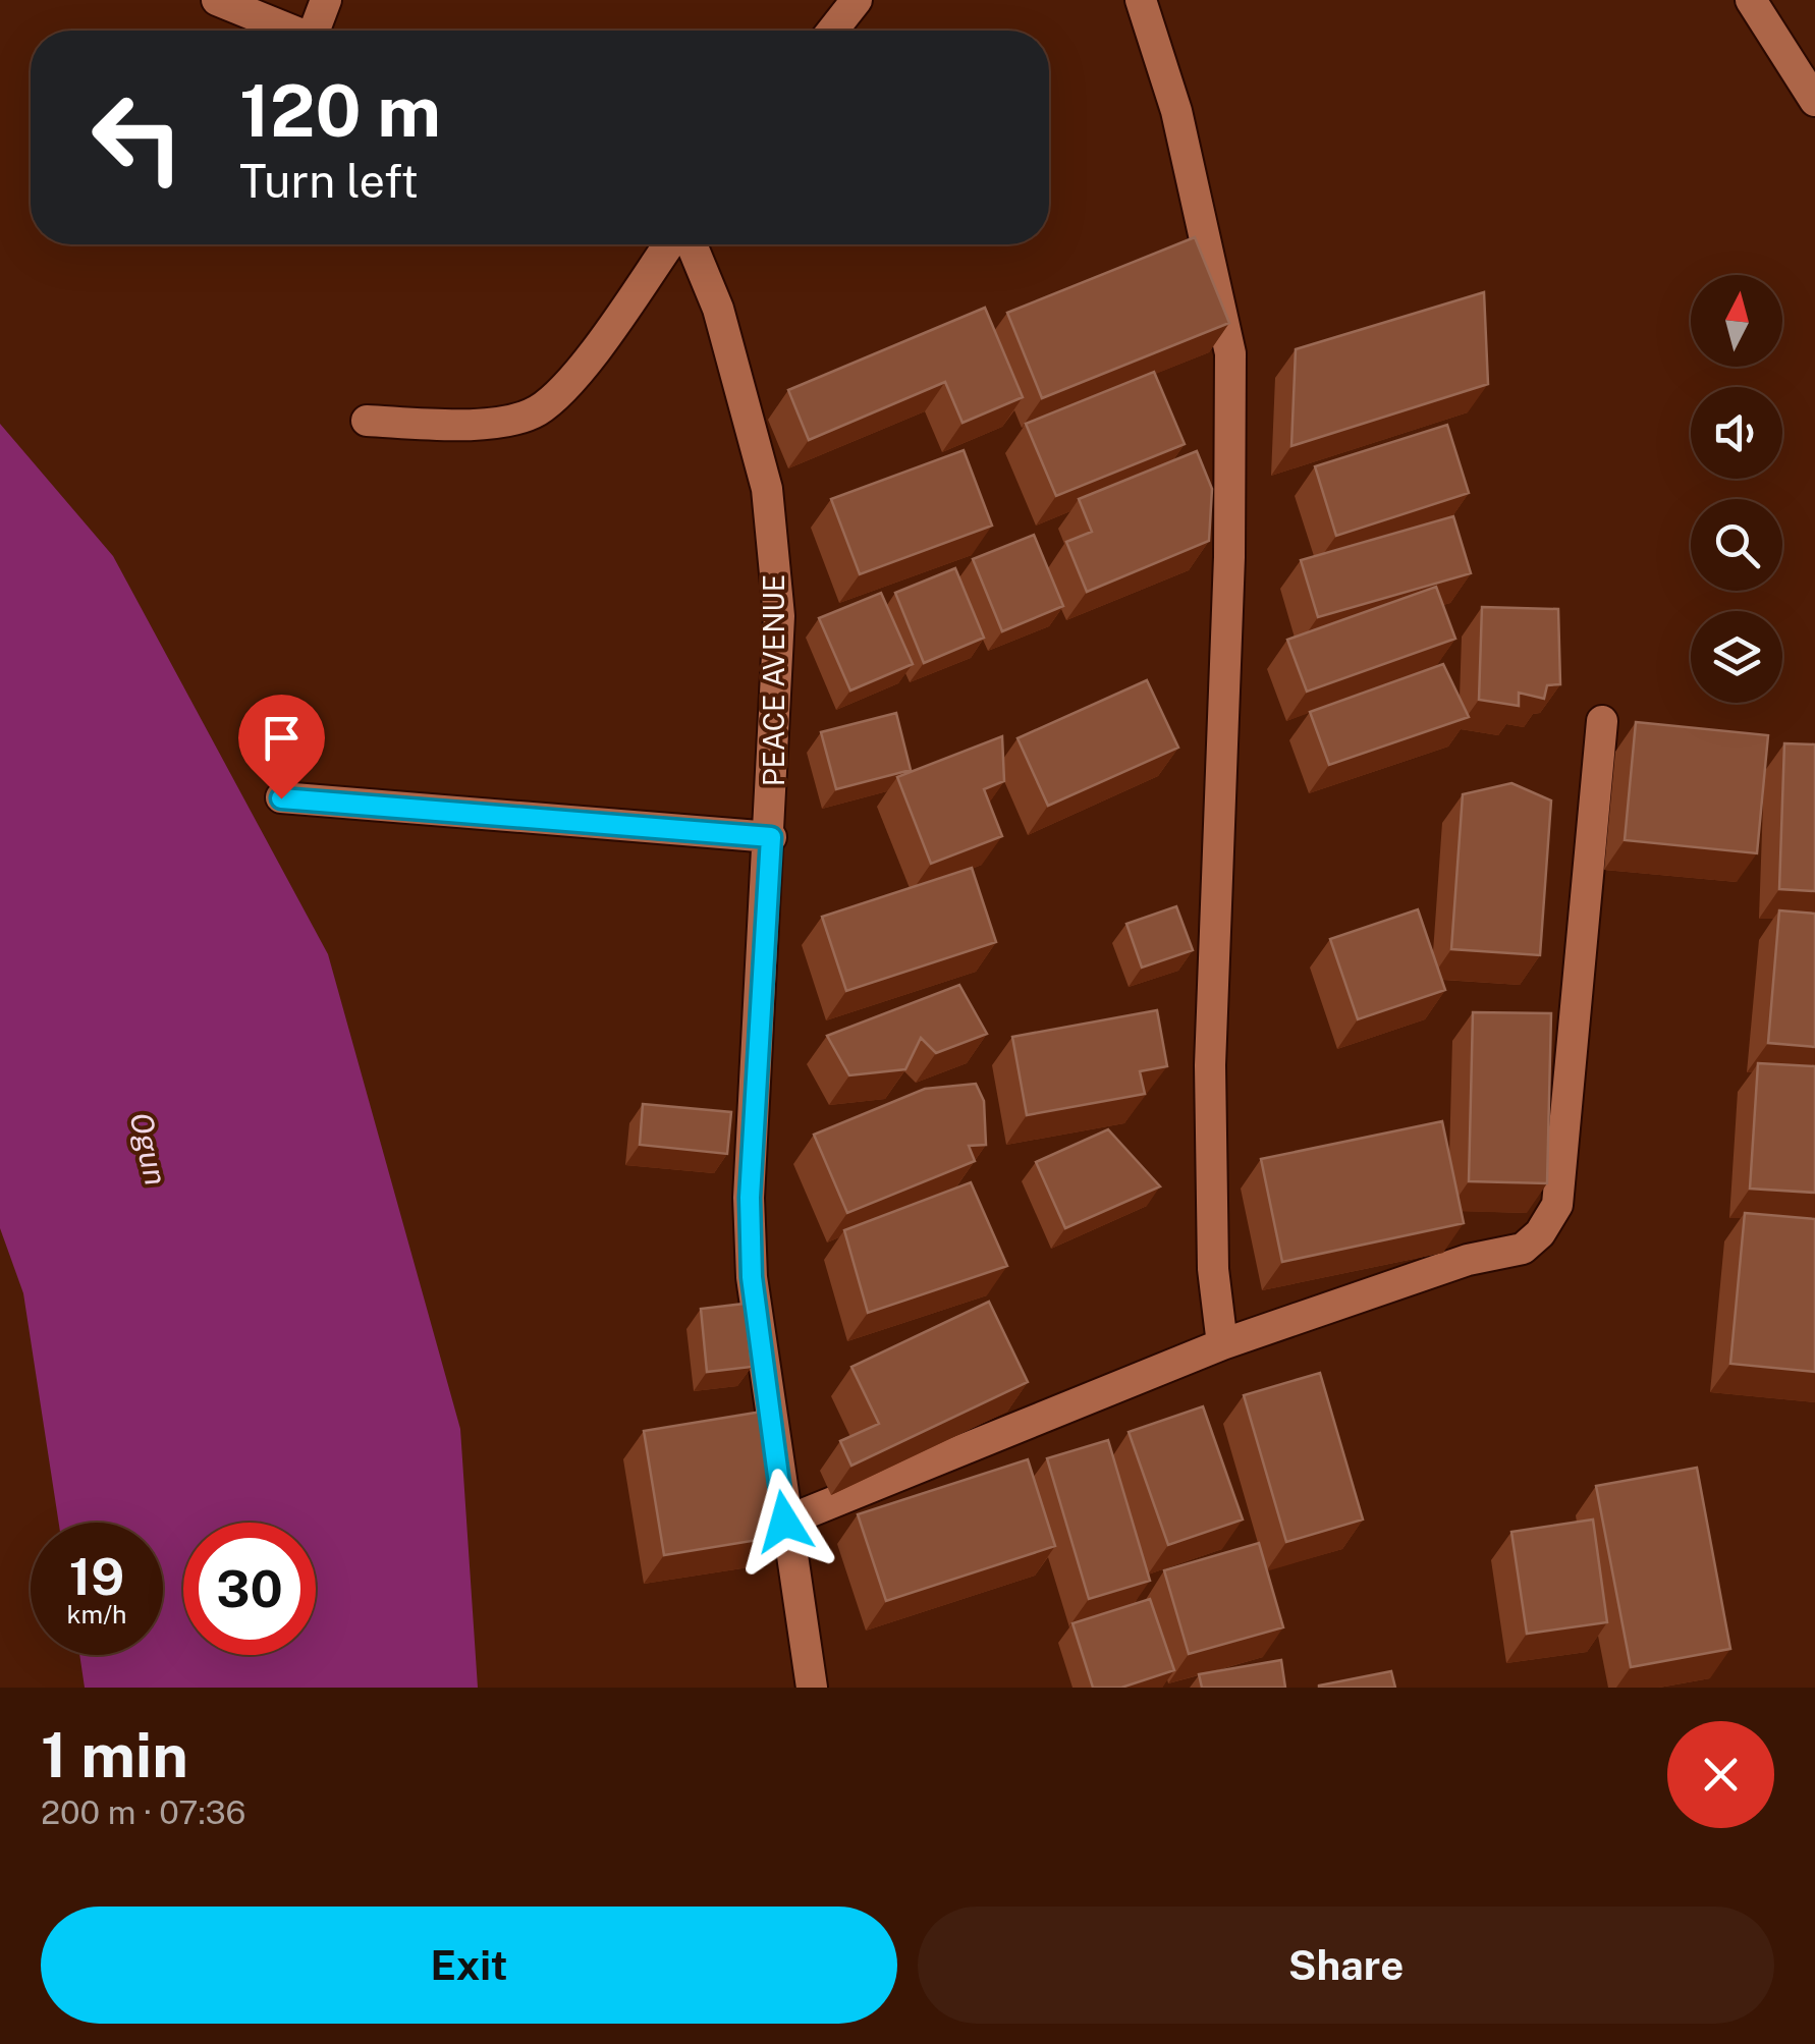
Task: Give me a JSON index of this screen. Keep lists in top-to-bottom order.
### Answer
{
  "streets": {
    "street": ["PEACE AVENUE"]
  },
  "water": ["Ogun"],
  "north": "top",
  "page": {
    "turn": ["120 m", "Turn left"],
    "speed": "19 km/h",
    "limit": "30",
    "heading": ["1 min", "200 m · 07:36"],
    "buttons": ["Exit", "Share"]
  }
}
